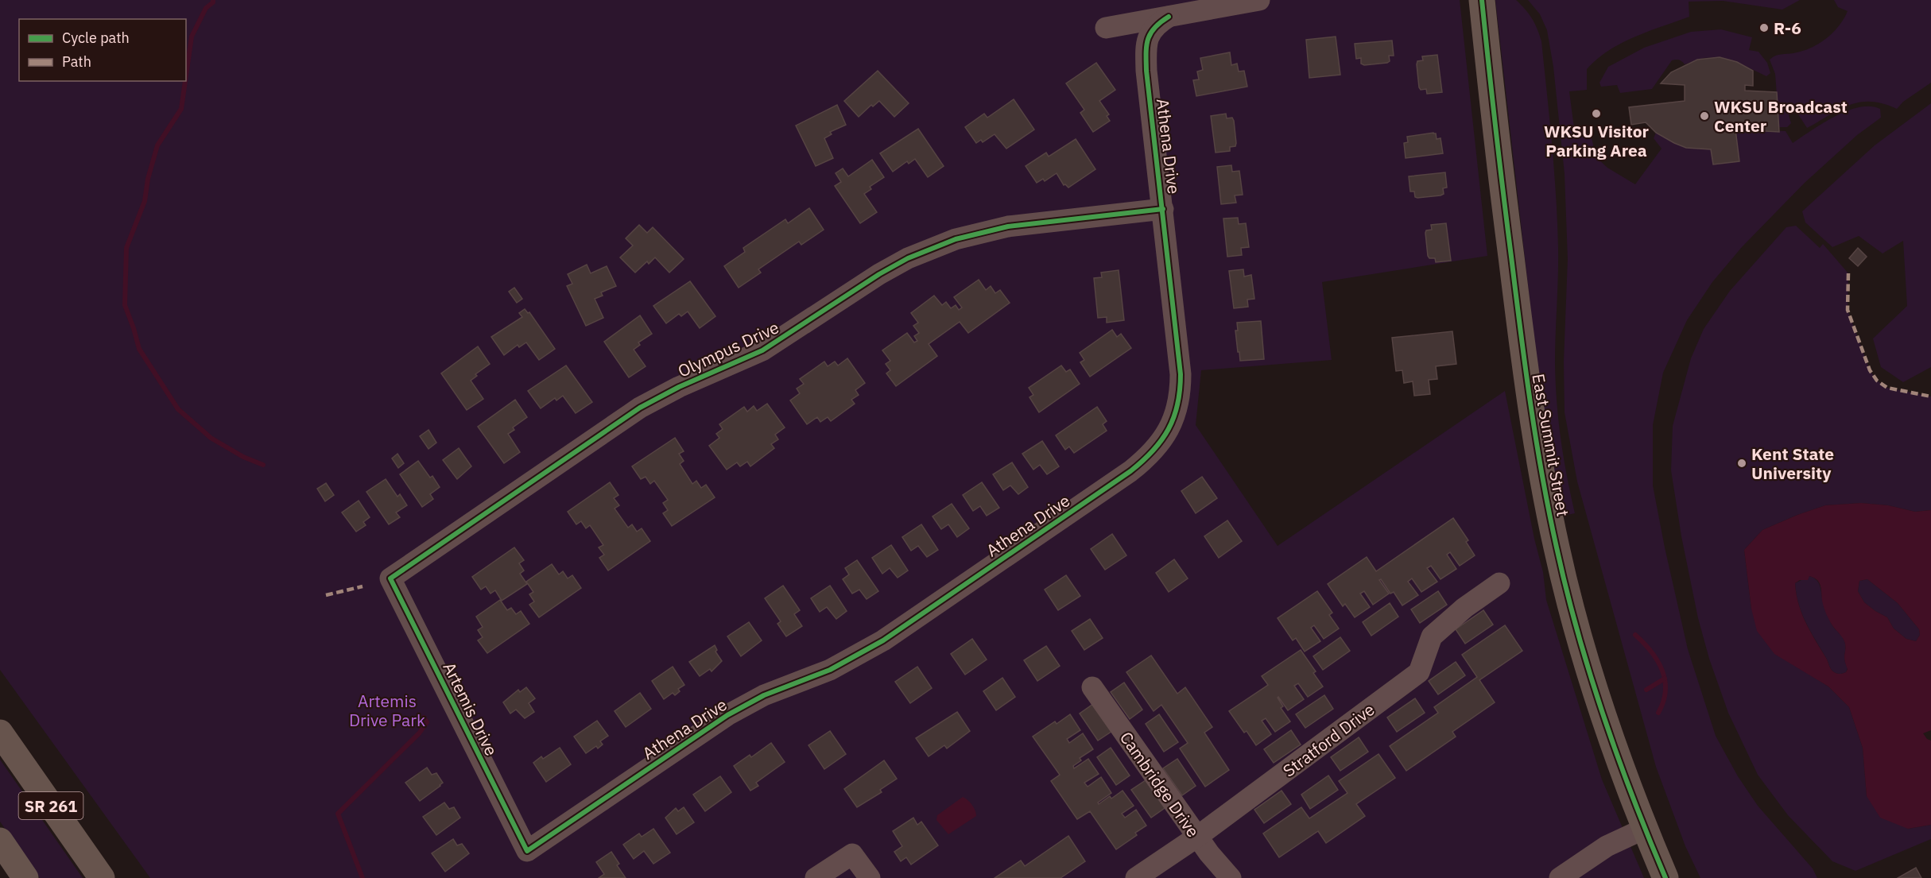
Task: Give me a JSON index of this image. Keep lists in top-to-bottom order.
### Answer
{
  "streets": {
    "main road": ["East Summit Street", "SR 261"],
    "street": [
      "Athena Drive",
      "Olympus Drive",
      "Artemis Drive",
      "Stratford Drive",
      "Cambridge Drive"
    ]
  },
  "crossings": [
    ["Athena Drive", "Olympus Drive"],
    ["Athena Drive", "Artemis Drive"],
    ["Olympus Drive", "Artemis Drive"],
    ["Stratford Drive", "Cambridge Drive"]
  ],
  "parks": ["Artemis Drive Park"],
  "places": [
    "R-6",
    "WKSU Visitor Parking Area",
    "WKSU Broadcast Center",
    "Kent State University"
  ],
  "legend": ["Cycle path", "Path"]
}
